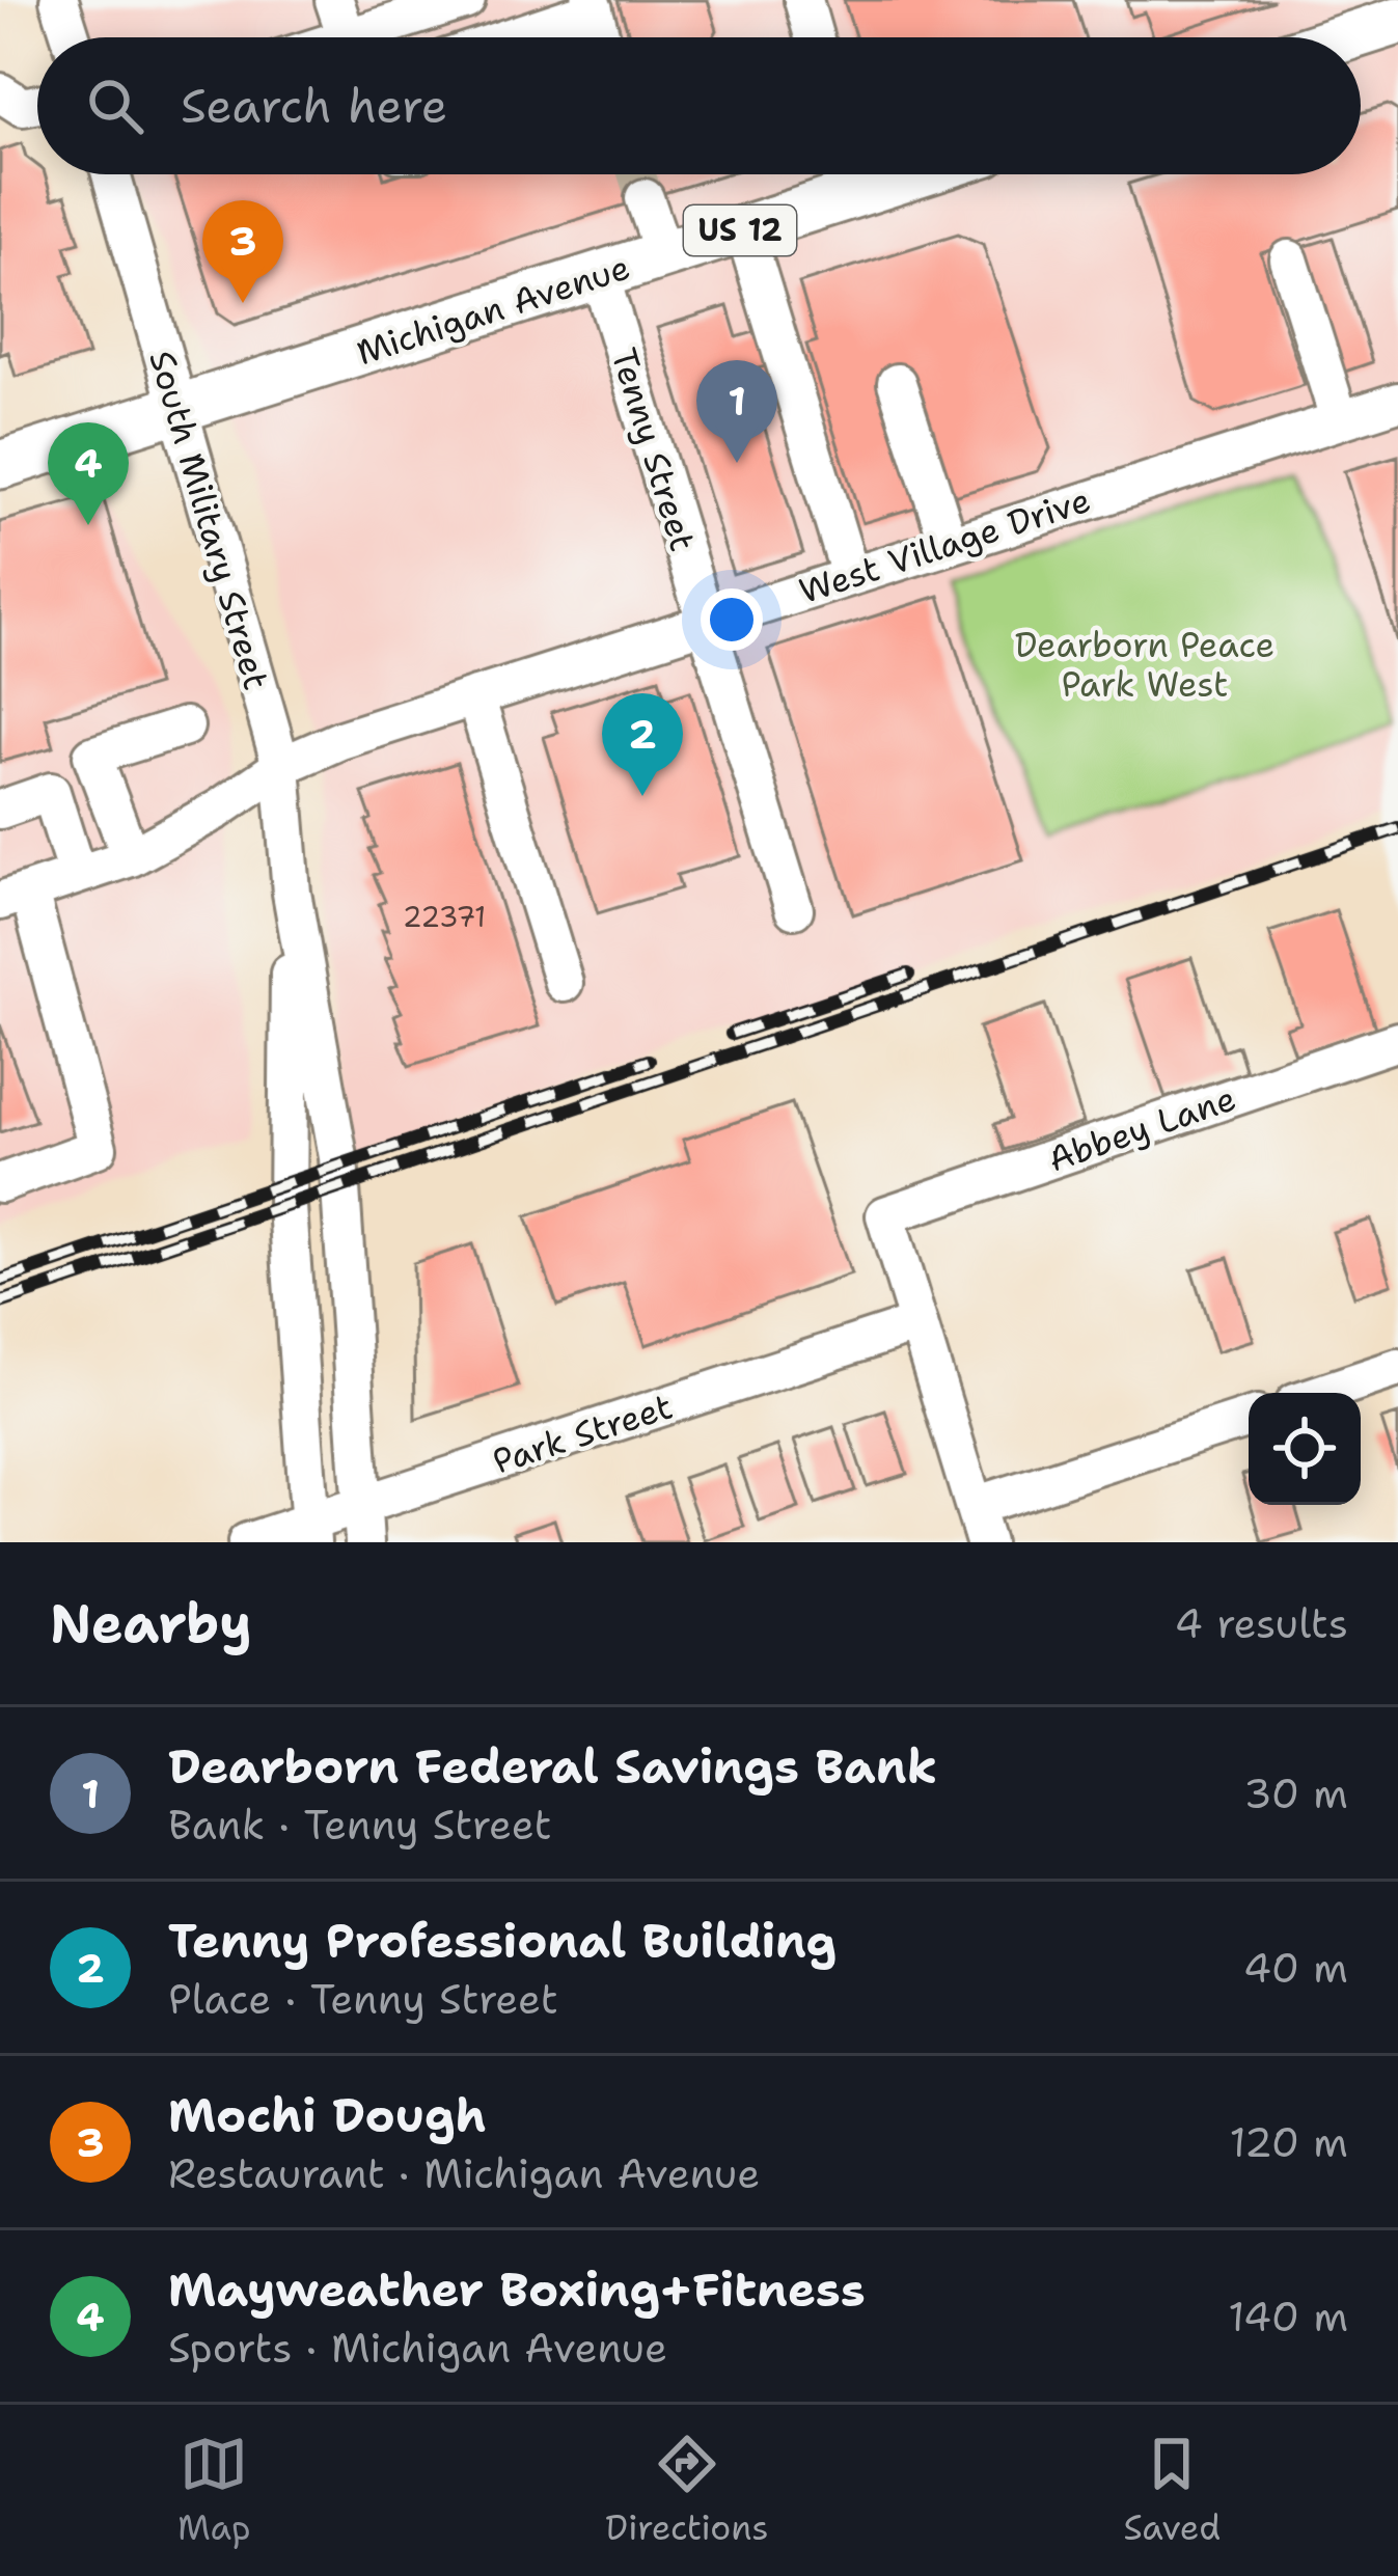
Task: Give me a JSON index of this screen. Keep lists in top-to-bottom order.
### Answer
{
  "streets": {
    "main road": ["US 12", "Michigan Avenue"],
    "street": [
      "Tenny Street",
      "South Military Street",
      "West Village Drive",
      "Abbey Lane",
      "Park Street"
    ]
  },
  "crossings": [
    ["Michigan Avenue", "Tenny Street"],
    ["Michigan Avenue", "South Military Street"],
    ["Tenny Street", "West Village Drive"],
    ["South Military Street", "West Village Drive"],
    ["South Military Street", "Park Street"],
    ["Abbey Lane", "Park Street"]
  ],
  "parks": ["Dearborn Peace Park West"],
  "house_numbers": ["22371"],
  "page": {
    "search": "Search here",
    "pins": [
      "3",
      "1",
      "4",
      "2"
    ],
    "heading": ["Nearby", "4 results"],
    "list": [
      {
        "mark": "1",
        "name": "Dearborn Federal Savings Bank",
        "note": "Bank · Tenny Street",
        "value": "30 m"
      },
      {
        "mark": "2",
        "name": "Tenny Professional Building",
        "note": "Place · Tenny Street",
        "value": "40 m"
      },
      {
        "mark": "3",
        "name": "Mochi Dough",
        "note": "Restaurant · Michigan Avenue",
        "value": "120 m"
      },
      {
        "mark": "4",
        "name": "Mayweather Boxing+Fitness",
        "note": "Sports · Michigan Avenue",
        "value": "140 m"
      }
    ],
    "nav": ["Map", "Directions", "Saved"]
  }
}
